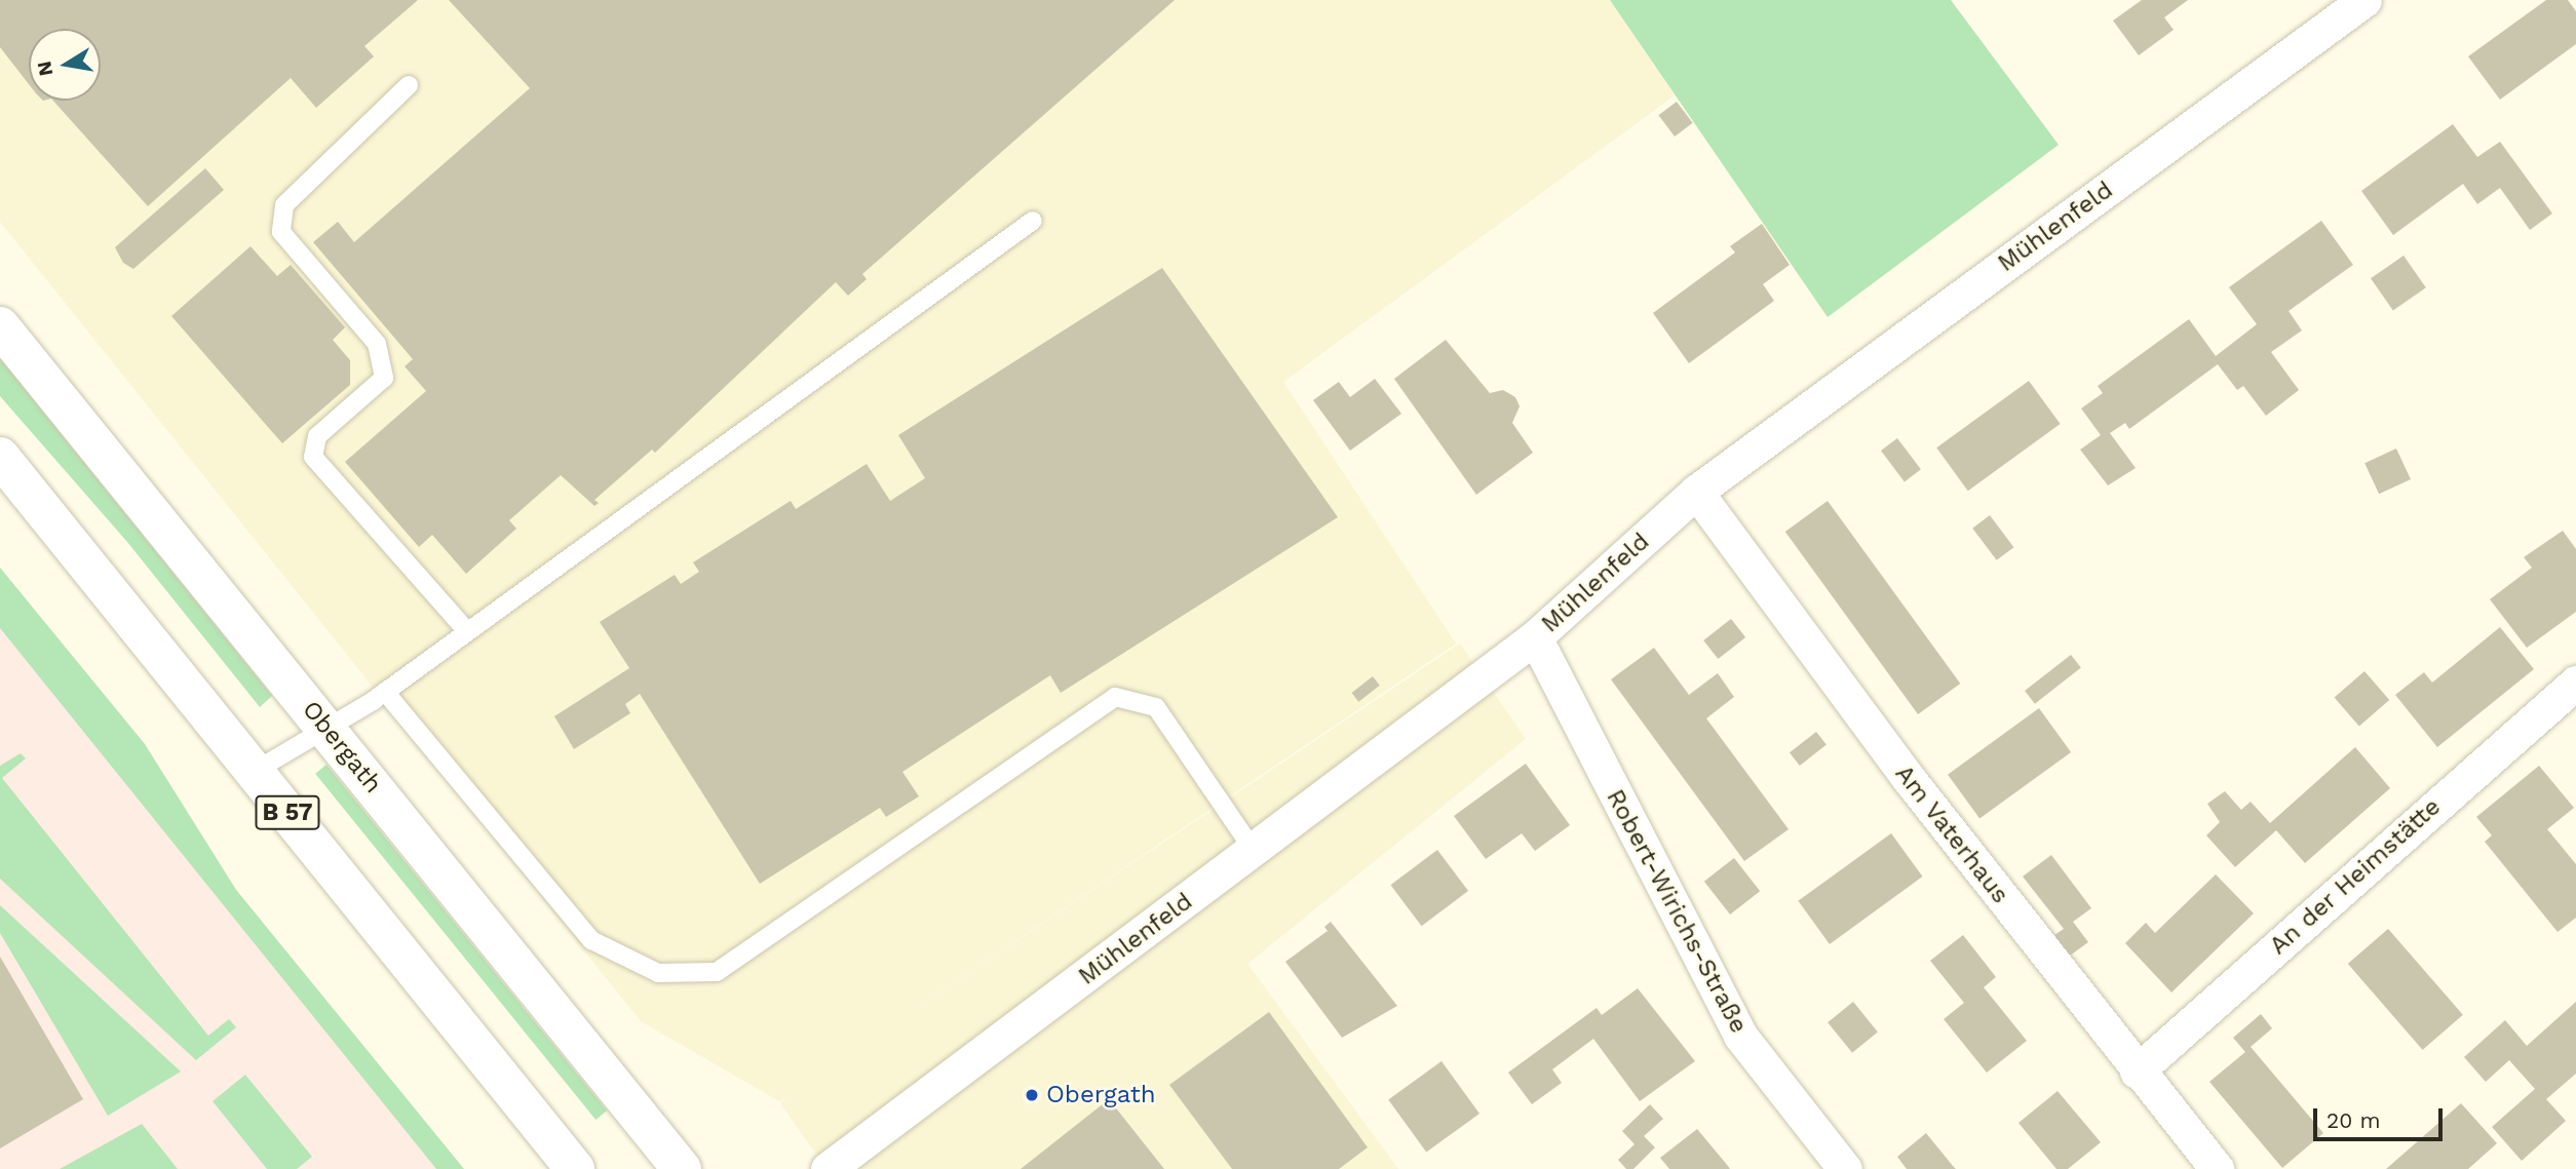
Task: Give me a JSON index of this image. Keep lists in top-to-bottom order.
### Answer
{
  "streets": {
    "main road": ["Obergath", "B 57"],
    "street": [
      "Mühlenfeld",
      "Am Vaterhaus",
      "An der Heimstätte",
      "Robert-Wirichs-Straße"
    ]
  },
  "crossings": [
    ["Mühlenfeld", "Am Vaterhaus"],
    ["Mühlenfeld", "Robert-Wirichs-Straße"],
    ["Am Vaterhaus", "An der Heimstätte"]
  ],
  "places": ["Obergath"],
  "scale_bar": "20 m",
  "north": "left"
}
